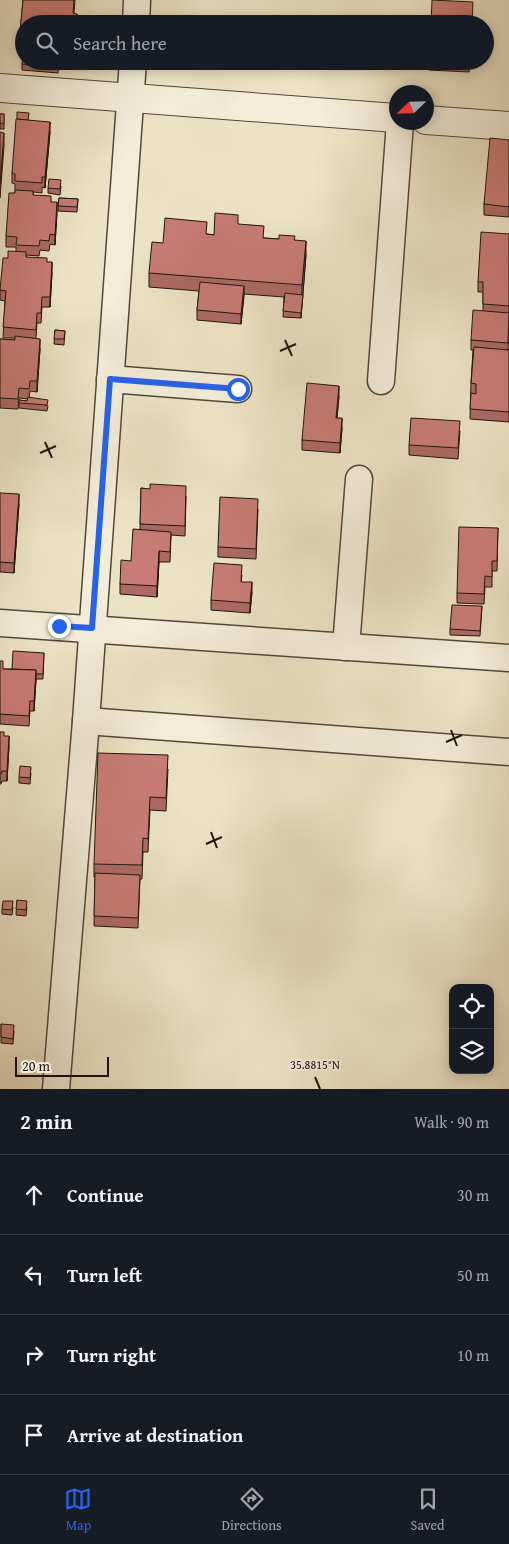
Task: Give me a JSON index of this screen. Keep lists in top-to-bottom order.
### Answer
{
  "scale_bar": "20 m",
  "north": "bottom left",
  "page": {
    "search": "Search here",
    "scale": "20 m",
    "heading": ["2 min", "Walk · 90 m"],
    "list": [
      ["Continue", "30 m"],
      ["Turn left", "50 m"],
      ["Turn right", "10 m"],
      "Arrive at destination"
    ],
    "nav": ["Map", "Directions", "Saved"]
  },
  "coordinates": ["35.8815°N"]
}
